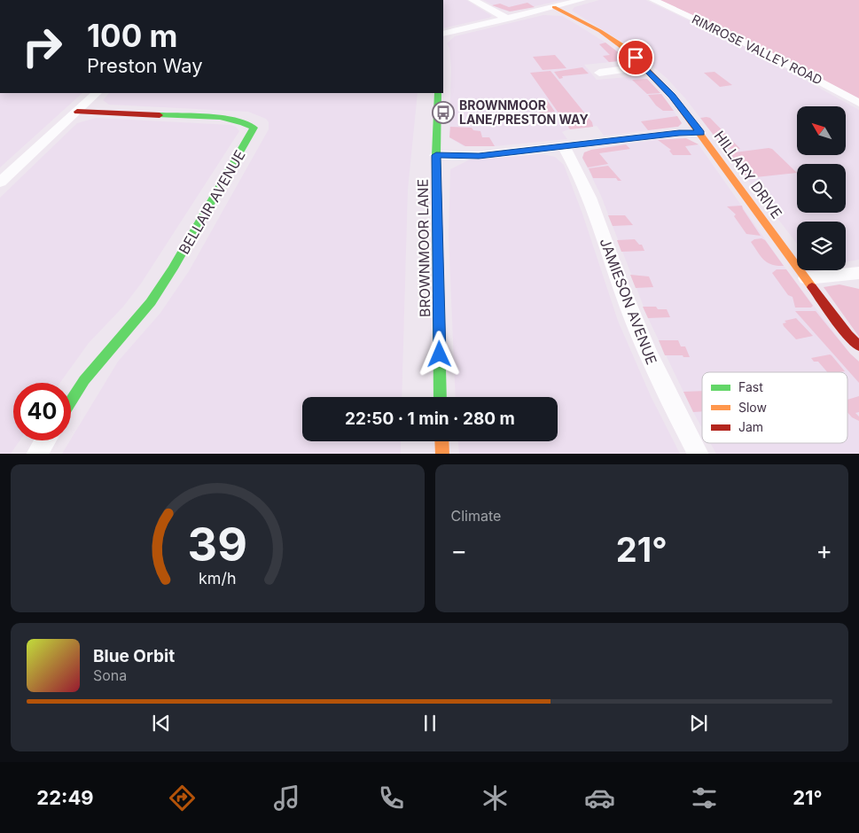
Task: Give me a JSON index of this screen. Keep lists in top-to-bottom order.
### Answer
{
  "streets": {
    "street": [
      "RIMROSE VALLEY ROAD",
      "HILLARY DRIVE",
      "BELLAIR AVENUE",
      "BROWNMOOR LANE",
      "JAMIESON AVENUE"
    ]
  },
  "places": {
    "bus stop": ["BROWNMOOR LANE/PRESTON WAY"]
  },
  "legend": ["Fast", "Slow", "Jam"],
  "north": "top left",
  "page": {
    "turn": ["100 m", "Preston Way"],
    "limit": "40",
    "trip": "22:50 · 1 min · 280 m",
    "tile": "Climate",
    "heat": ["−", "21°", "+"],
    "song": ["Blue Orbit", "Sona"],
    "tabs": ["22:49", "21°"],
    "gauge": ["39", "km/h"]
  }
}
